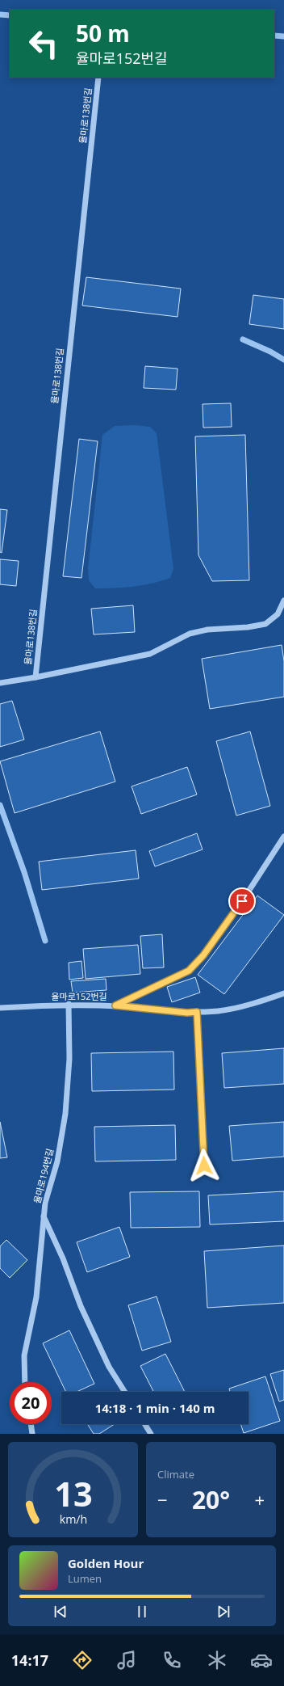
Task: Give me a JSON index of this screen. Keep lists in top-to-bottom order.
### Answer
{
  "streets": {
    "lane": ["율마로138번길", "율마로152번길", "율마로194번길"]
  },
  "crossings": [
    ["율마로152번길", "율마로194번길"]
  ],
  "page": {
    "turn": ["50 m", "율마로152번길"],
    "limit": "20",
    "trip": "14:18 · 1 min · 140 m",
    "tile": "Climate",
    "heat": ["−", "20°", "+"],
    "song": ["Golden Hour", "Lumen"],
    "tabs": "14:17",
    "gauge": ["13", "km/h"]
  }
}
